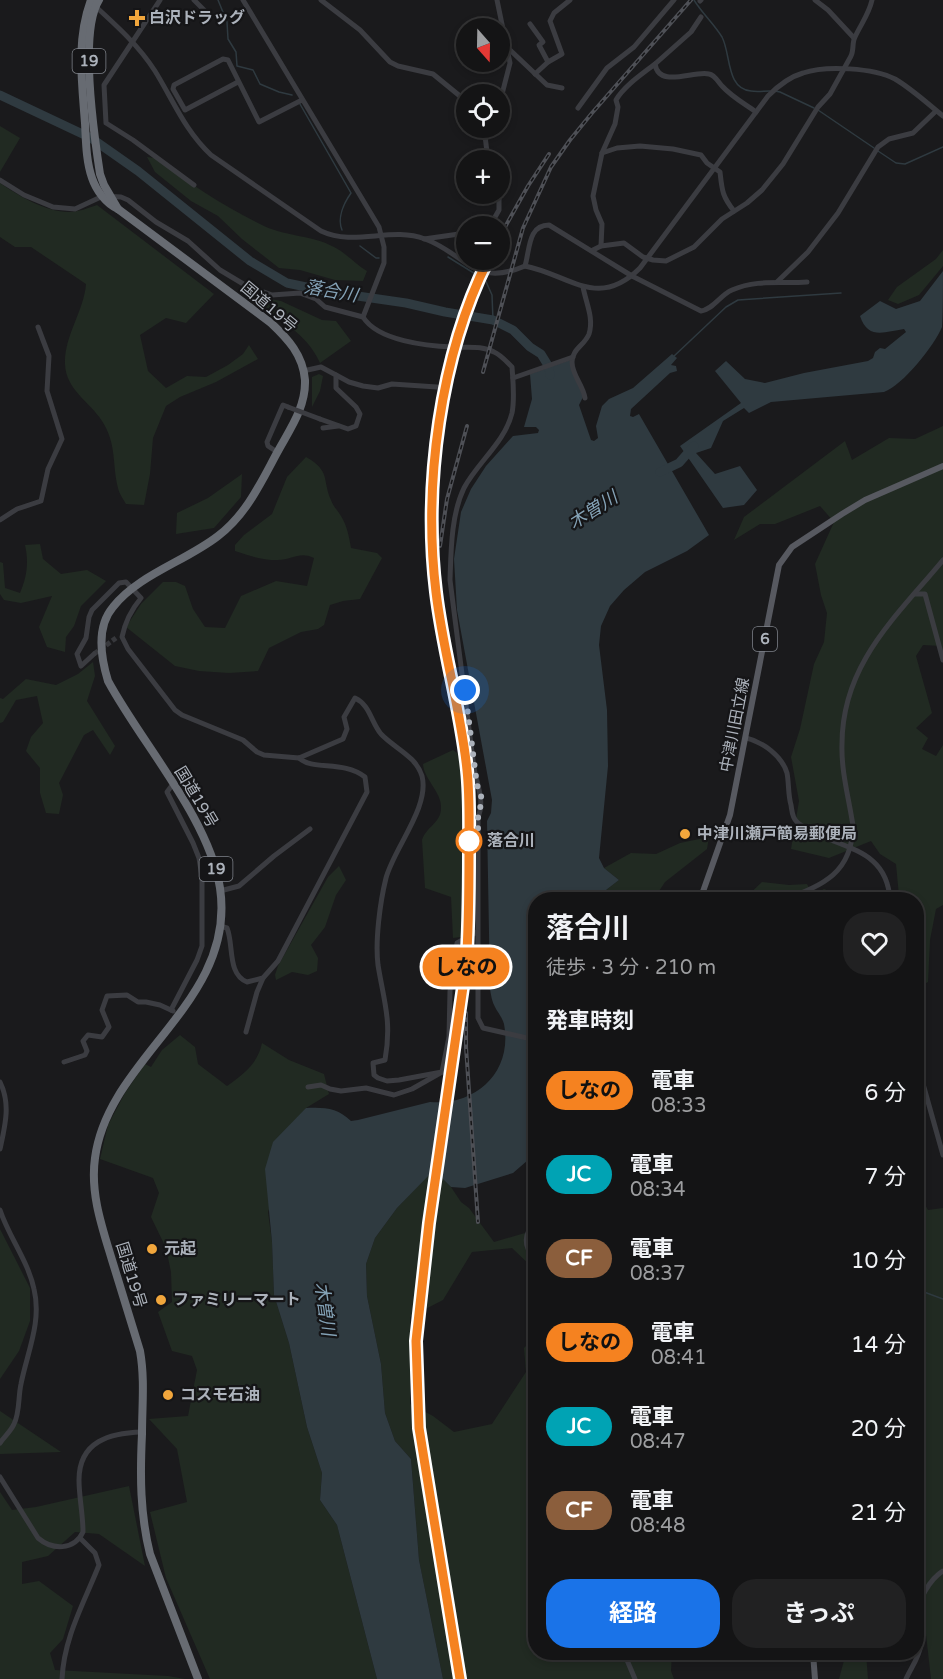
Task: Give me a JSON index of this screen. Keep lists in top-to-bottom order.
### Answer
{
  "streets": {
    "highway": ["19", "国道19号"],
    "main road": ["6", "中津川田立線"]
  },
  "water": ["落合川", "木曽川"],
  "places": {
    "health": ["白沢ドラッグ"],
    "other": [
      "中津川瀬戸簡易郵便局",
      "落合川",
      "元起",
      "ファミリーマート",
      "コスモ石油"
    ]
  },
  "north": "bottom",
  "page": {
    "on_map": "しなの",
    "map_buttons": ["+", "−"],
    "heading": [
      ["落合川", "徒歩 · 3 分 · 210 m"],
      "発車時刻"
    ],
    "list": [
      {
        "mark": "しなの",
        "name": "電車",
        "note": "08:33",
        "value": "6 分"
      },
      {
        "mark": "JC",
        "name": "電車",
        "note": "08:34",
        "value": "7 分"
      },
      {
        "mark": "CF",
        "name": "電車",
        "note": "08:37",
        "value": "10 分"
      },
      {
        "mark": "しなの",
        "name": "電車",
        "note": "08:41",
        "value": "14 分"
      },
      {
        "mark": "JC",
        "name": "電車",
        "note": "08:47",
        "value": "20 分"
      },
      {
        "mark": "CF",
        "name": "電車",
        "note": "08:48",
        "value": "21 分"
      }
    ],
    "buttons": ["経路", "きっぷ"]
  }
}
